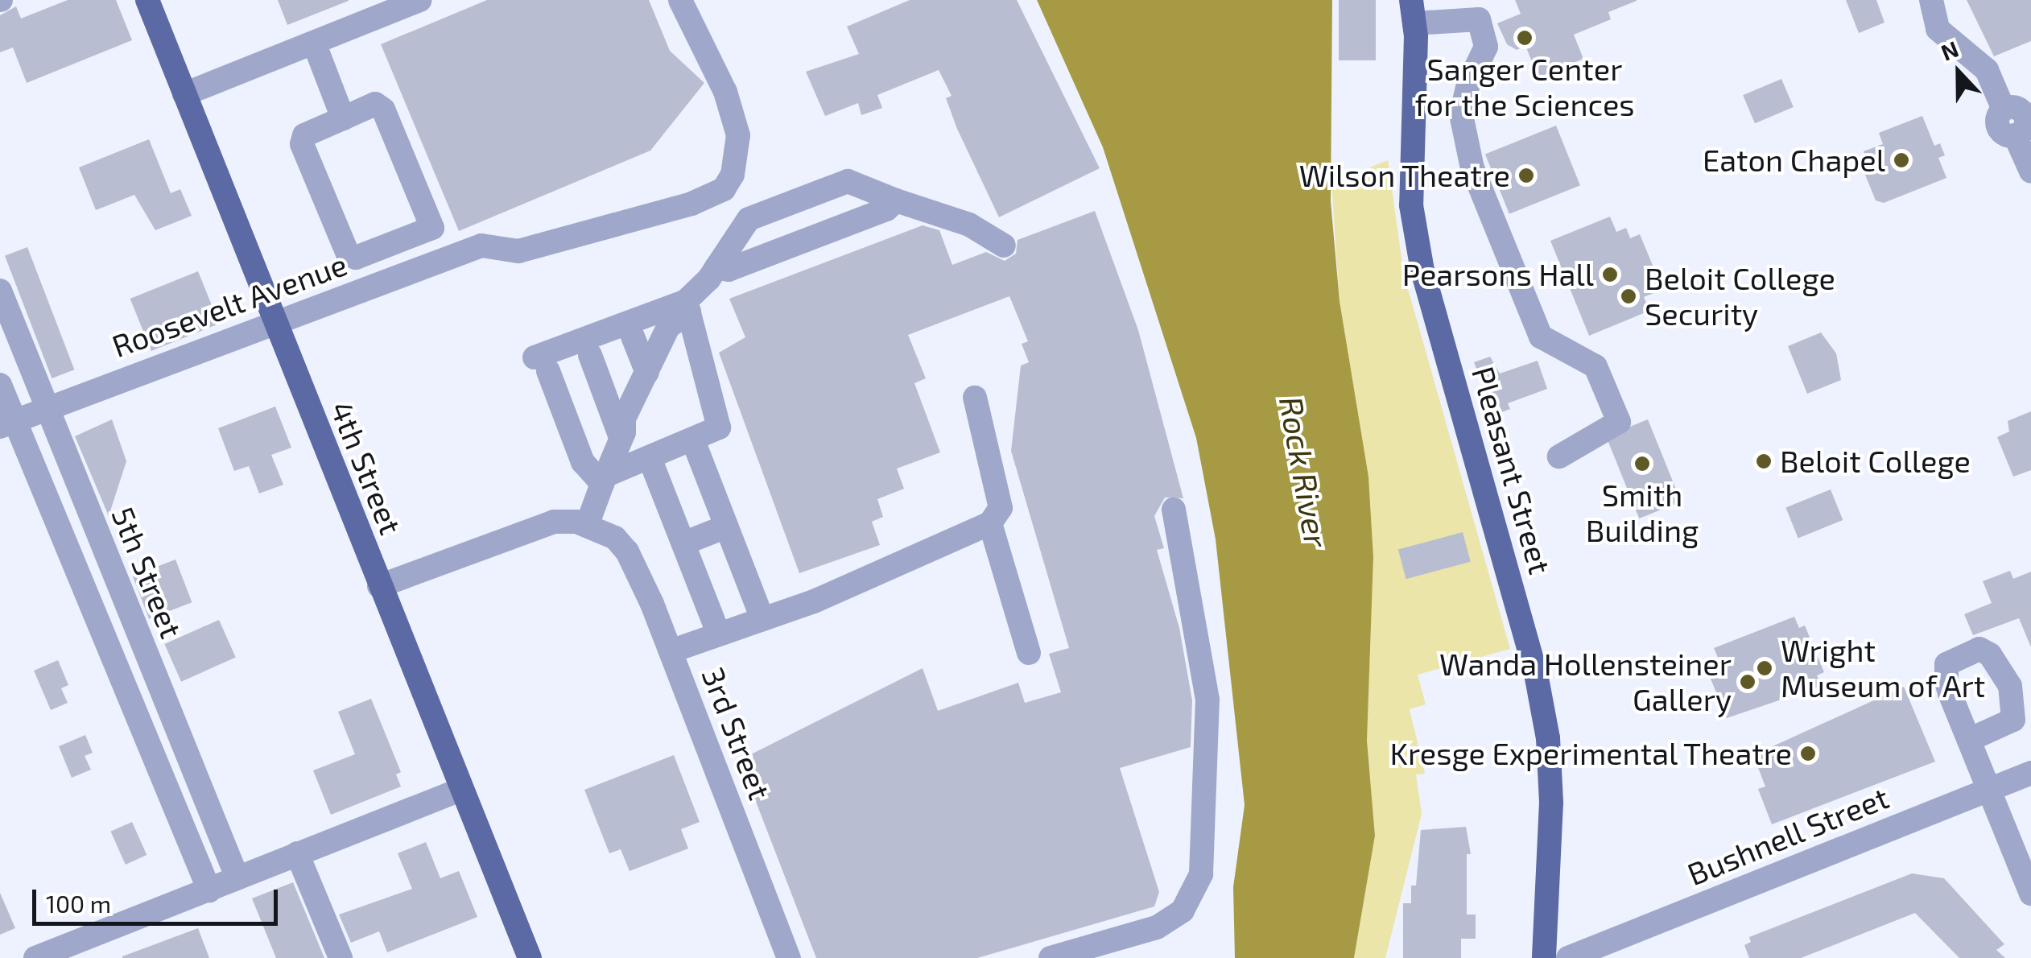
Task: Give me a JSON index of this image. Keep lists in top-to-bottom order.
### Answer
{
  "streets": {
    "main road": ["4th Street", "Pleasant Street"],
    "street": [
      "Roosevelt Avenue",
      "5th Street",
      "3rd Street",
      "Bushnell Street"
    ]
  },
  "crossings": [
    ["Roosevelt Avenue", "4th Street"],
    ["Roosevelt Avenue", "5th Street"]
  ],
  "water": ["Rock River"],
  "places": [
    "Sanger Center for the Sciences",
    "Eaton Chapel",
    "Wilson Theatre",
    "Pearsons Hall",
    "Beloit College Security",
    "Beloit College",
    "Smith Building",
    "Wright Museum of Art",
    "Wanda Hollensteiner Gallery",
    "Kresge Experimental Theatre"
  ],
  "scale_bar": "100 m",
  "north": "top"
}
